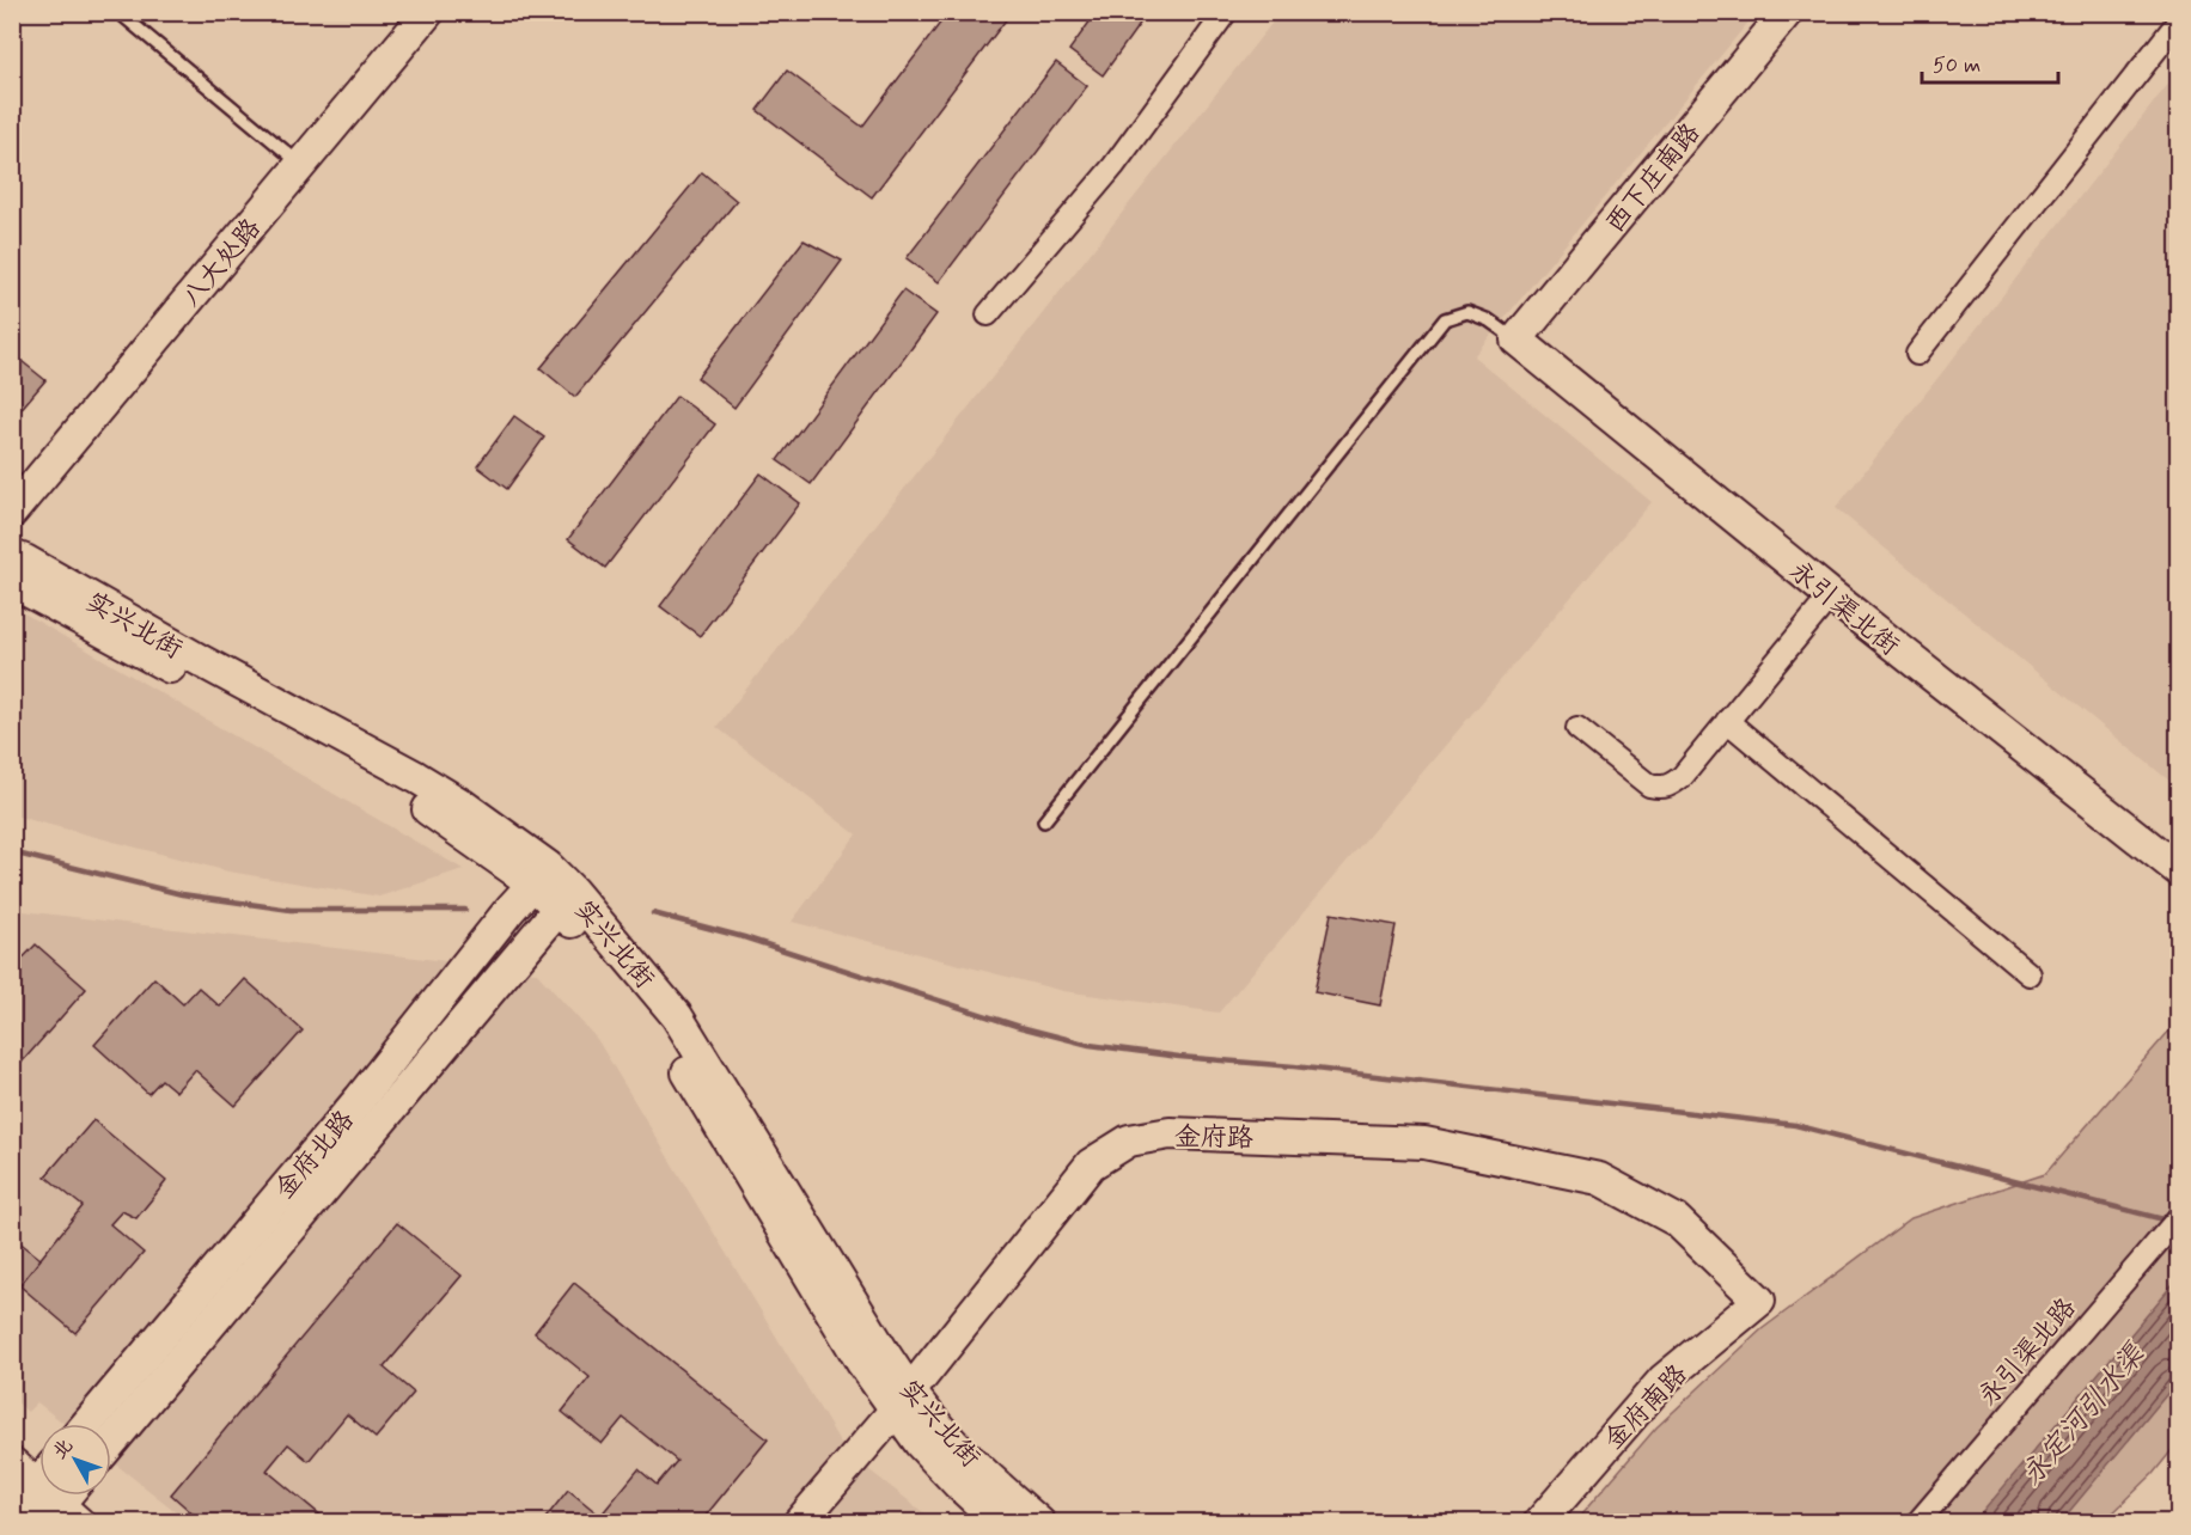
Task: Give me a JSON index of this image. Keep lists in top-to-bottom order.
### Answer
{
  "streets": {
    "main road": [
      "西下庄南路",
      "八大处路",
      "永引渠北街",
      "实兴北街",
      "金府路",
      "金府北路",
      "金府南路"
    ],
    "street": ["永引渠北路"]
  },
  "crossings": [
    ["西下庄南路", "永引渠北街"],
    ["实兴北街", "金府路"],
    ["实兴北街", "金府北路"],
    ["金府路", "金府南路"]
  ],
  "water": ["永定河引水渠"],
  "scale_bar": "50 m",
  "north": "top left"
}
